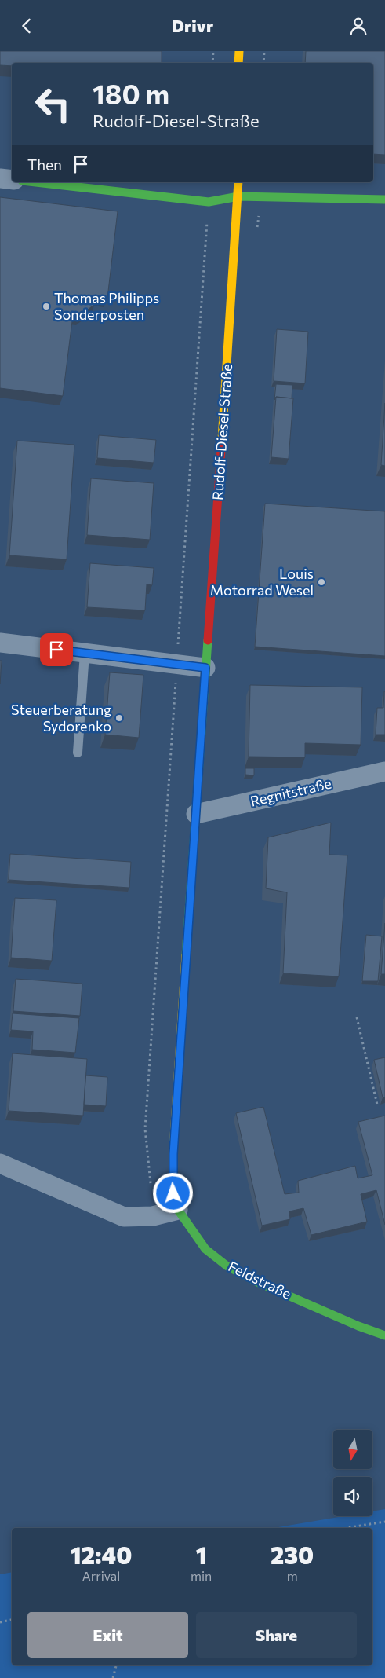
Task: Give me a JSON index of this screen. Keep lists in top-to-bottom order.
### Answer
{
  "streets": {
    "street": ["Rudolf-Diesel-Straße", "Regnitstraße", "Feldstraße"]
  },
  "crossings": [
    ["Rudolf-Diesel-Straße", "Regnitstraße"],
    ["Rudolf-Diesel-Straße", "Feldstraße"]
  ],
  "places": ["Thomas Philipps Sonderposten", "Louis Motorrad Wesel", "Steuerberatung Sydorenko"],
  "north": "bottom",
  "page": {
    "header": "Drivr",
    "turn": ["180 m", "Rudolf-Diesel-Straße"],
    "then": "Then",
    "eta": [
      "12:40",
      "Arrival",
      "1",
      "min",
      "230",
      "m"
    ],
    "buttons": ["Exit", "Share"]
  }
}
